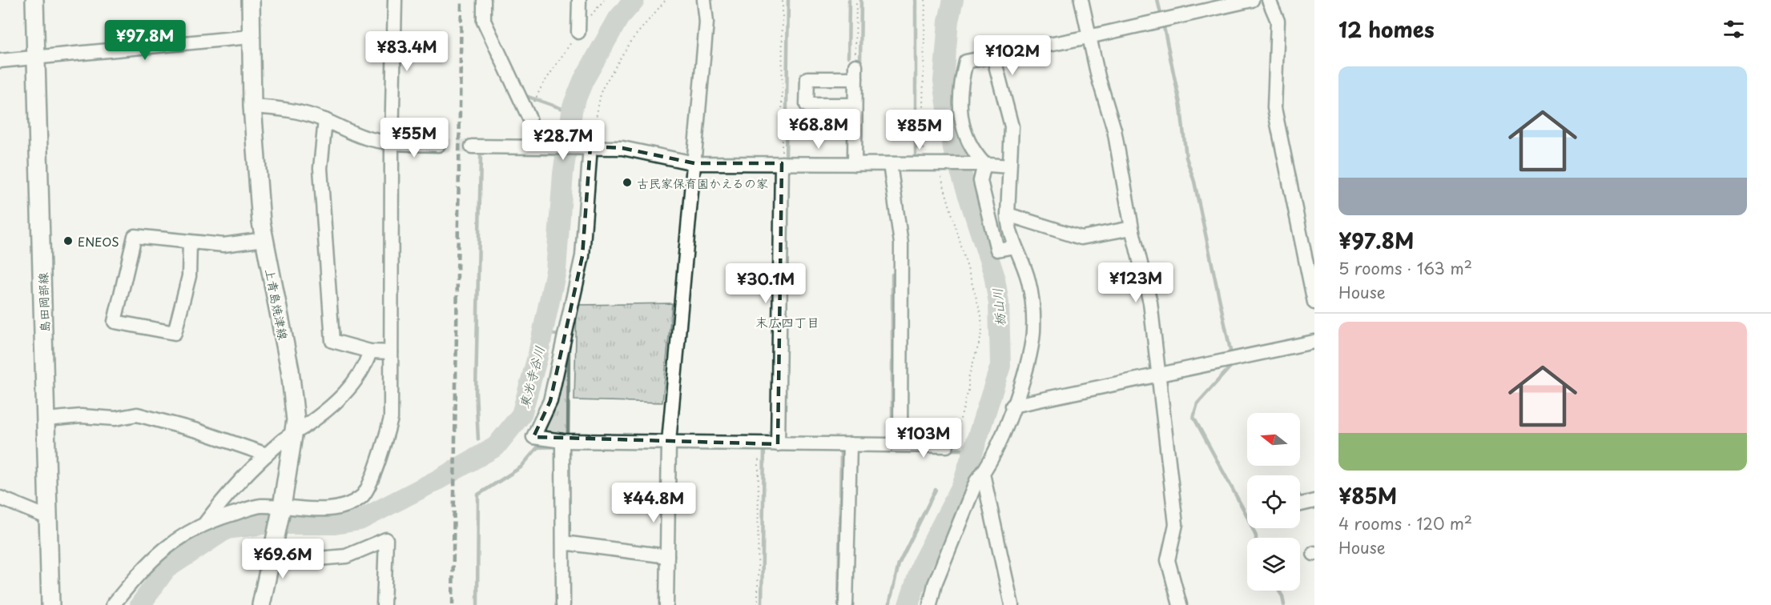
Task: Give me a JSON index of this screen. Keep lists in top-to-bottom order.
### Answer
{
  "streets": {
    "main road": ["島田岡部線", "上青島焼津線"]
  },
  "districts": ["末広四丁目"],
  "water": ["栃山川", "東光寺谷川"],
  "places": ["古民家保育園かえるの家", "ENEOS"],
  "north": "left",
  "page": {
    "heading": "12 homes",
    "price": [
      "¥97.8M",
      "¥83.4M",
      "¥102M",
      "¥68.8M",
      "¥85M",
      "¥55M",
      "¥28.7M",
      "¥123M",
      "¥30.1M",
      "¥103M",
      "¥44.8M",
      "¥69.6M"
    ],
    "list": [
      {
        "name": "¥97.8M",
        "note": "5 rooms · 163 m² · House"
      },
      {
        "name": "¥85M",
        "note": "4 rooms · 120 m² · House"
      }
    ]
  }
}
